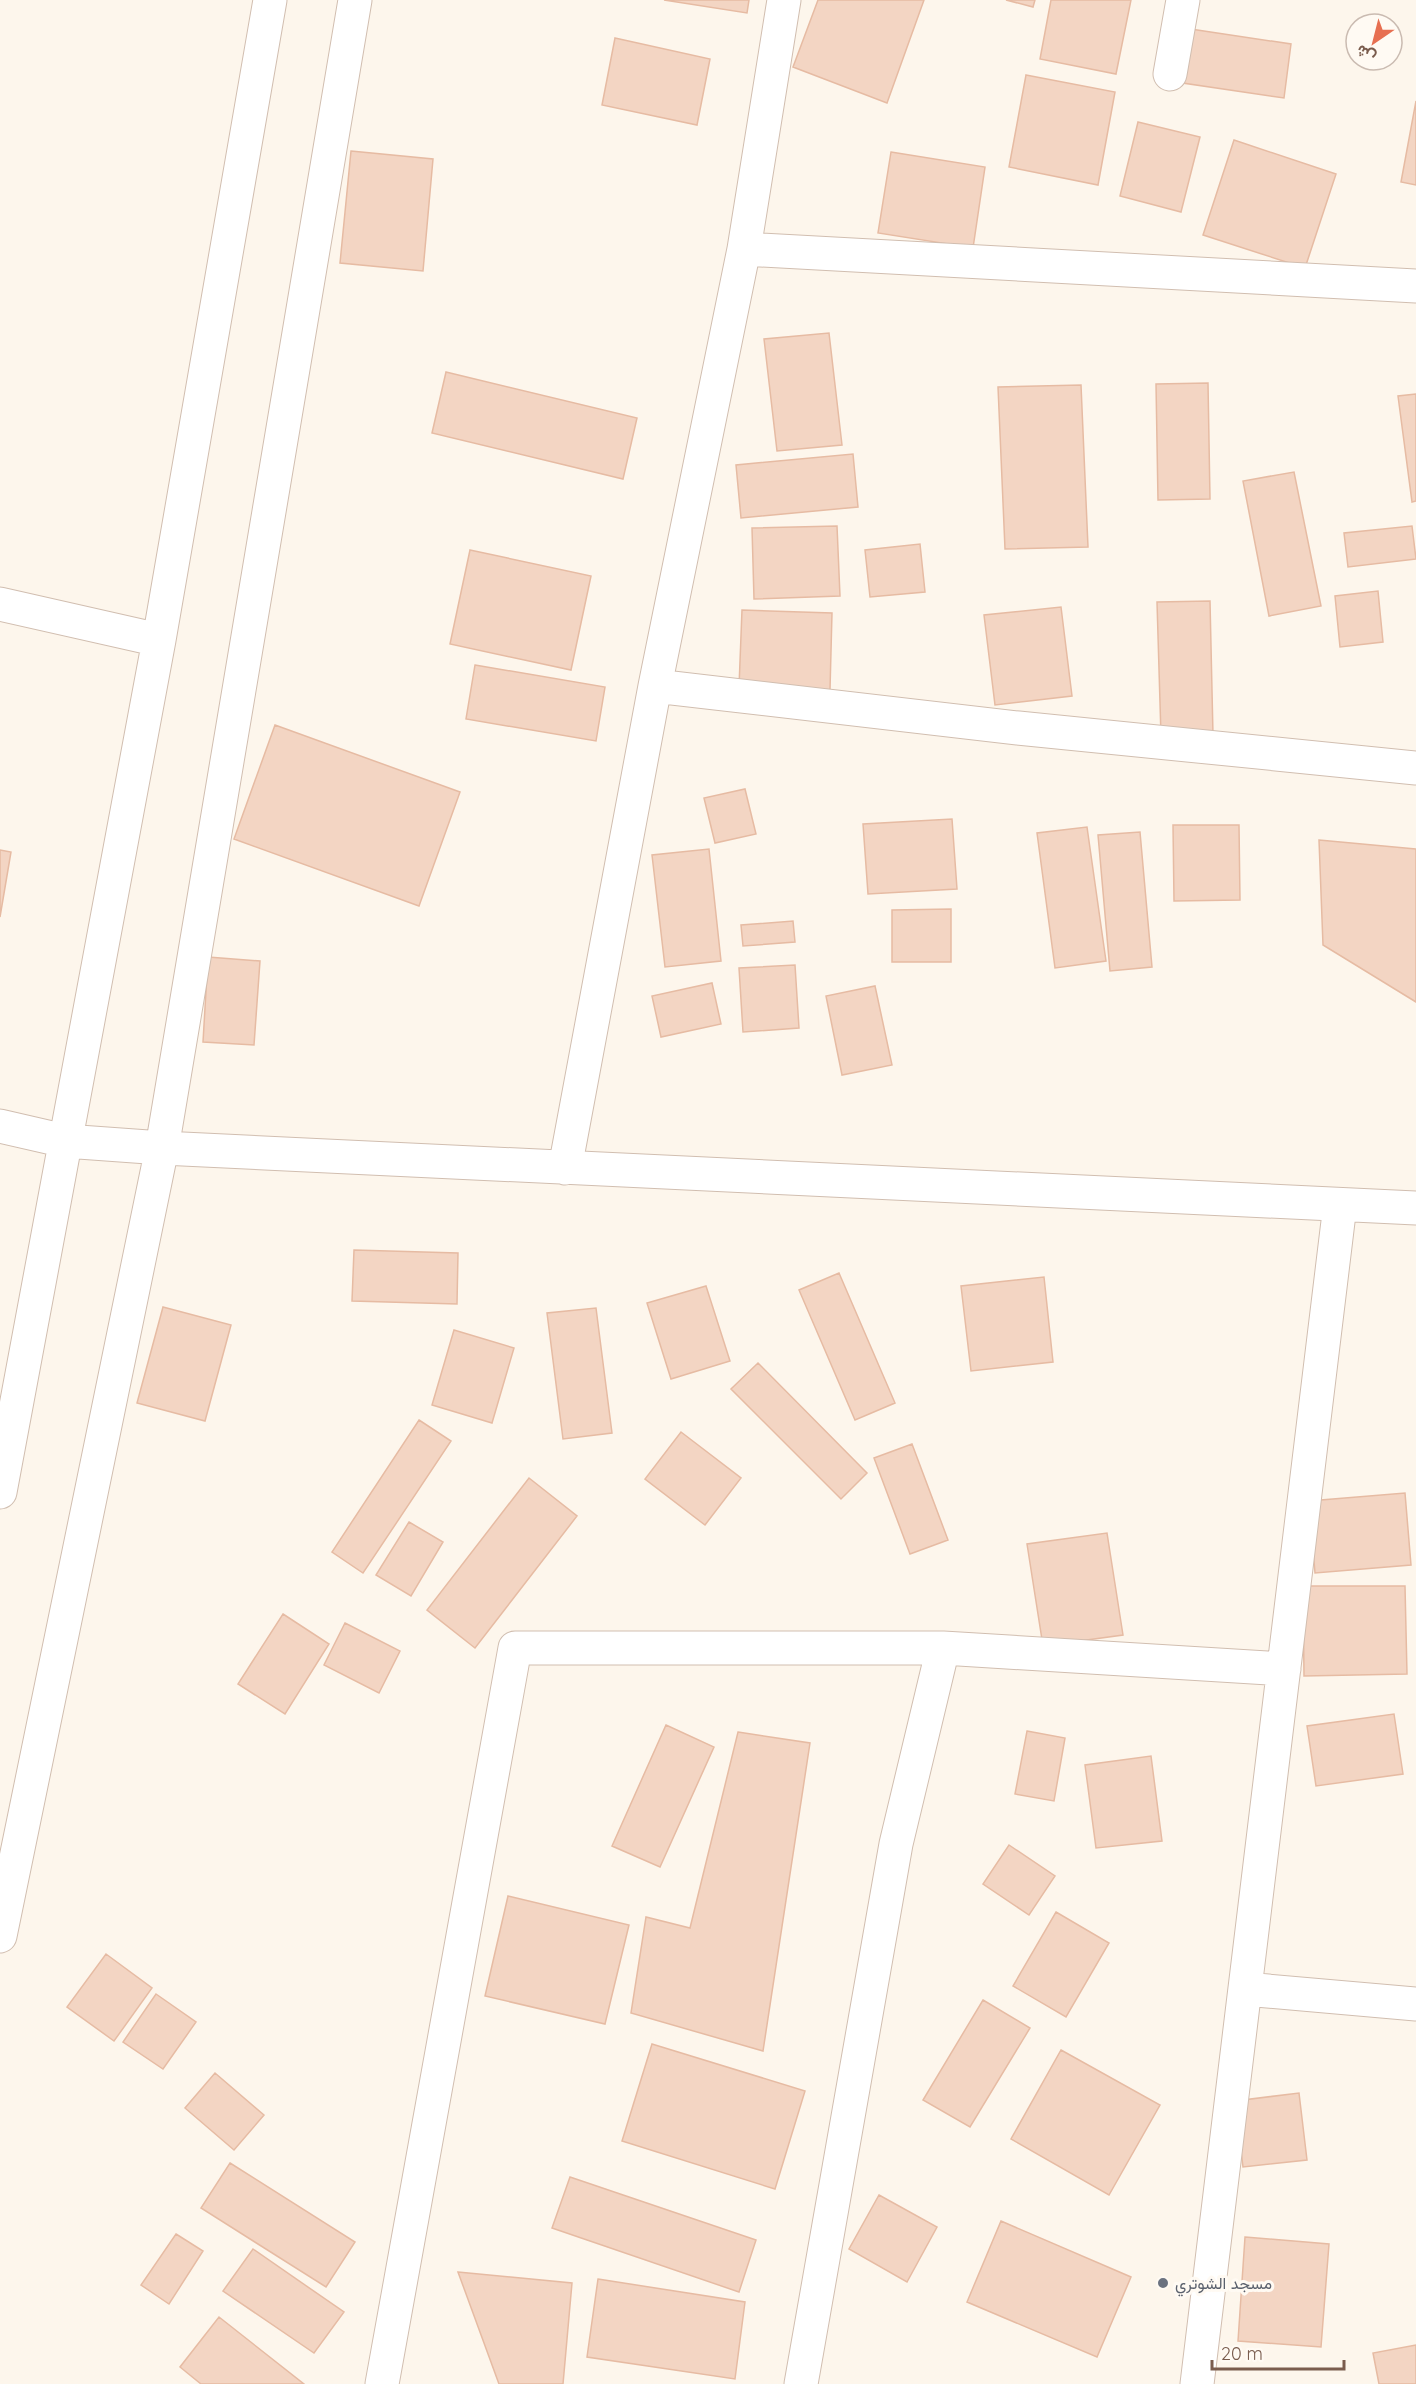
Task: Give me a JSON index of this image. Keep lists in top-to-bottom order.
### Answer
{
  "places": ["مسجد الشوتري"],
  "scale_bar": "20 m",
  "north": "bottom left"
}
